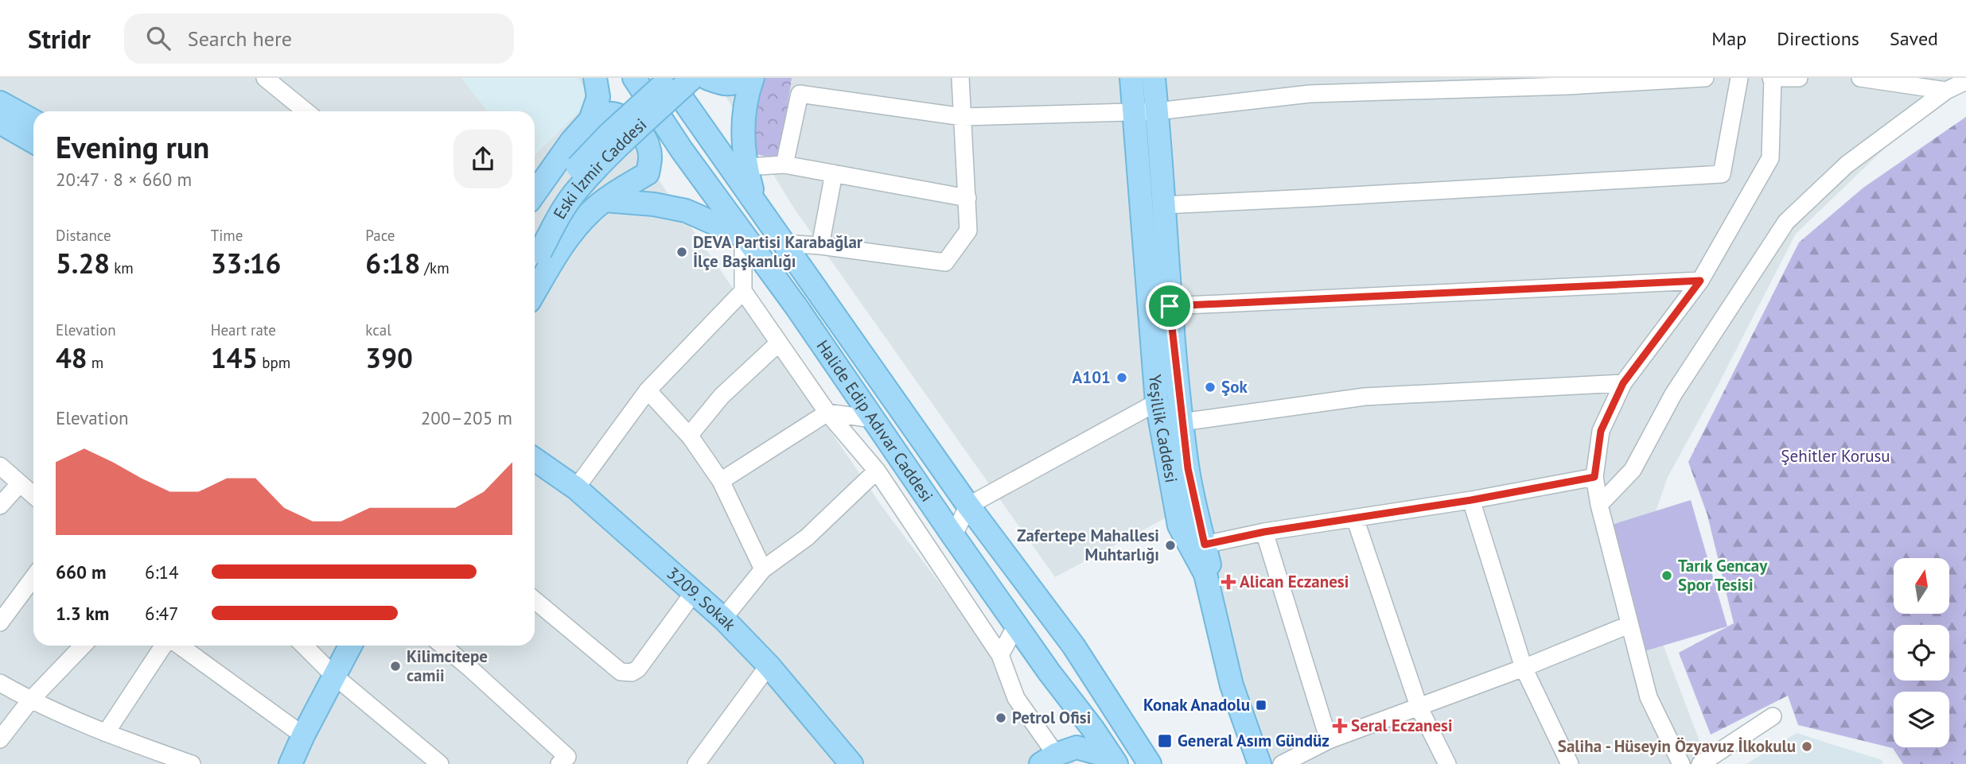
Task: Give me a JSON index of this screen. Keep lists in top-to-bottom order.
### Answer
{
  "streets": {
    "main road": [
      "Eski İzmir Caddesi",
      "Halide Edip Adıvar Caddesi",
      "Yeşillik Caddesi",
      "3209. Sokak"
    ]
  },
  "crossings": [
    ["Eski İzmir Caddesi", "Halide Edip Adıvar Caddesi"]
  ],
  "parks": ["Şehitler Korusu"],
  "places": {
    "other": [
      "DEVA Partisi Karabağlar İlçe Başkanlığı",
      "A101",
      "Şok",
      "Zafertepe Mahallesi Muhtarlığı",
      "Tarık Gencay Spor Tesisi",
      "Kilimcitepe camii",
      "Petrol Ofisi",
      "Saliha - Hüseyin Özyavuz İlkokulu"
    ],
    "health": ["Alican Eczanesi", "Seral Eczanesi"],
    "transit": ["Konak Anadolu", "General Asım Gündüz"]
  },
  "north": "top",
  "page": {
    "header": "Stridr",
    "search": "Search here",
    "nav": ["Map", "Directions", "Saved"],
    "heading": ["Evening run", "20:47 · 8 × 660 m"],
    "stats": [
      ["Distance", "5.28 km"],
      ["Time", "33:16"],
      ["Pace", "6:18 /km"],
      ["Elevation", "48 m"],
      ["Heart rate", "145 bpm"],
      ["kcal", "390"]
    ],
    "chart": ["Elevation", "200–205 m"],
    "list": [
      {
        "name": "660 m",
        "note": "6:14"
      },
      {
        "name": "1.3 km",
        "note": "6:47"
      }
    ]
  }
}
